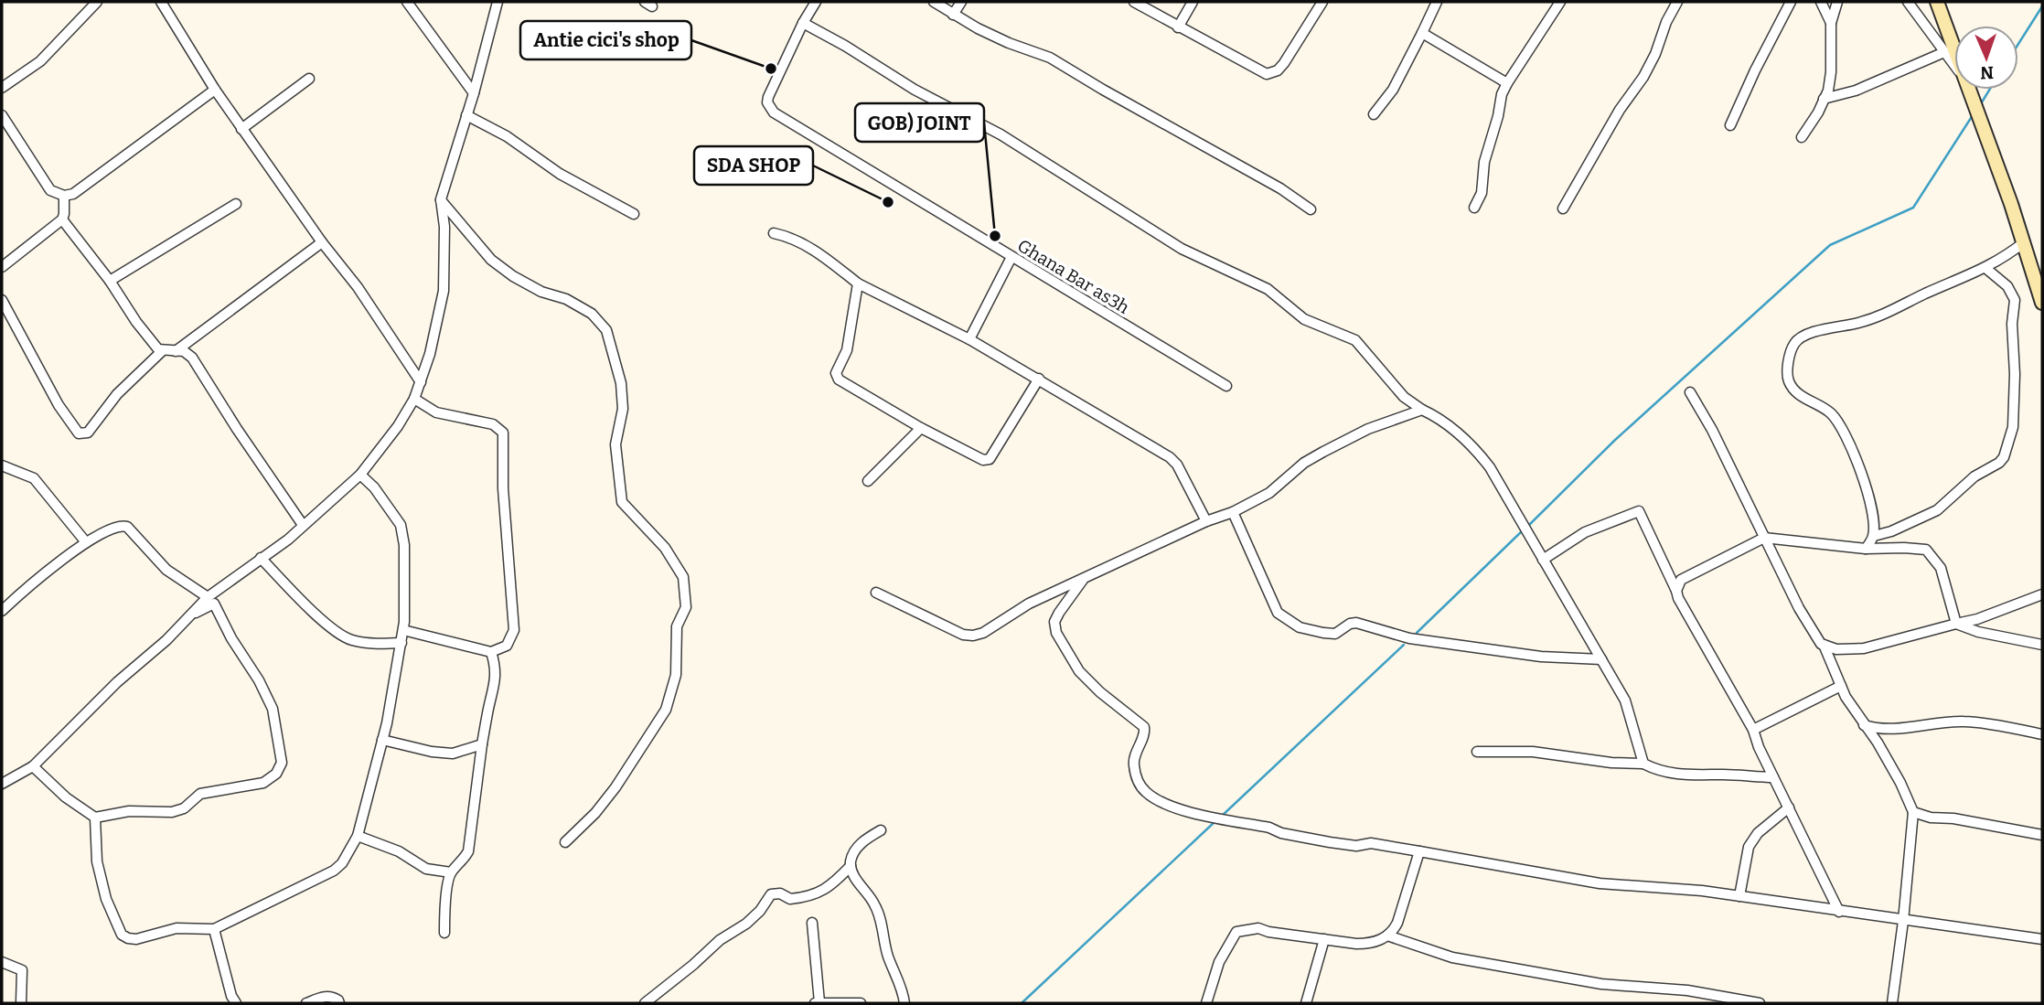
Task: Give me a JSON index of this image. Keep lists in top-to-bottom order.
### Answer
{
  "streets": {
    "street": ["Ghana Bar as3h"]
  },
  "places": ["Antie cici's shop", "SDA SHOP", "GOB) JOINT"],
  "north": "bottom"
}
